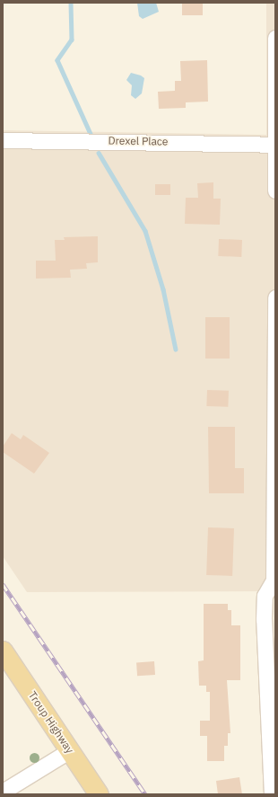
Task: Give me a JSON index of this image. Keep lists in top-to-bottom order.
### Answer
{
  "streets": {
    "main road": ["Troup Highway"],
    "street": ["Drexel Place"]
  }
}
